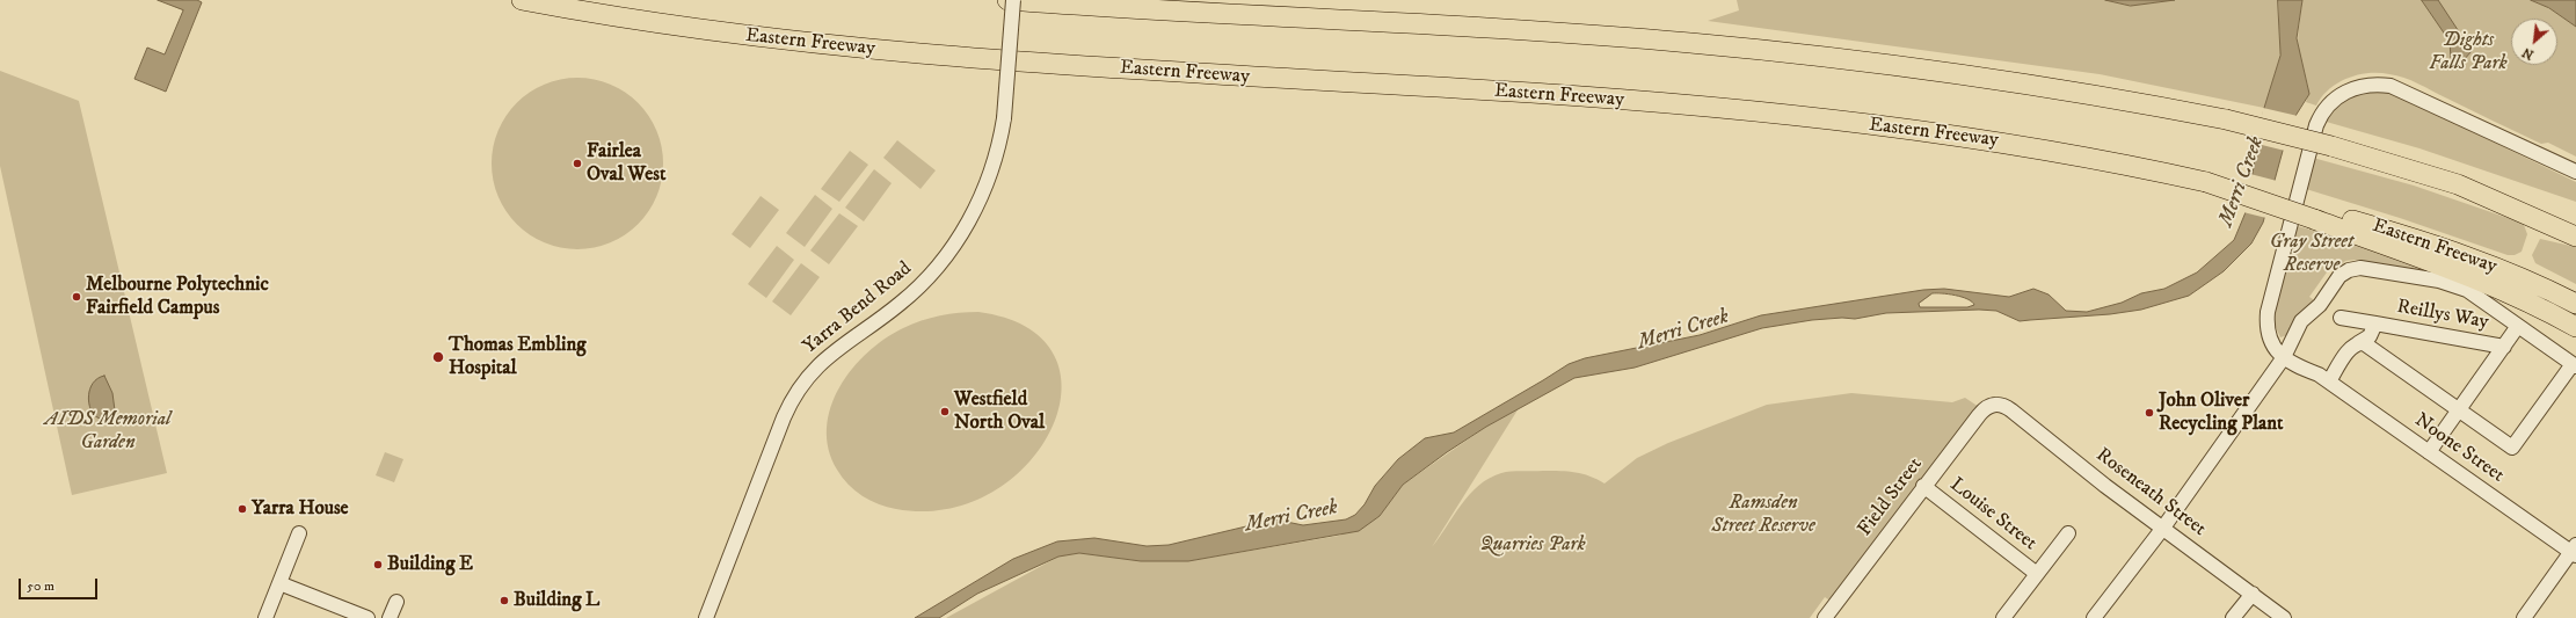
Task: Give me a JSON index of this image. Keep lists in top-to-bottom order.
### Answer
{
  "streets": {
    "highway": ["Eastern Freeway"],
    "street": [
      "Yarra Bend Road",
      "Reillys Way",
      "Noone Street",
      "Roseneath Street",
      "Field Street",
      "Louise Street"
    ]
  },
  "crossings": [
    ["Reillys Way", "Noone Street"],
    ["Roseneath Street", "Field Street"],
    ["Field Street", "Louise Street"]
  ],
  "water": ["Merri Creek"],
  "parks": [
    "Dights Falls Park",
    "Gray Street Reserve",
    "AIDS Memorial Garden",
    "Ramsden Street Reserve",
    "Quarries Park"
  ],
  "places": [
    "Fairlea Oval West",
    "Melbourne Polytechnic Fairfield Campus",
    "Thomas Embling Hospital",
    "Westfield North Oval",
    "John Oliver Recycling Plant",
    "Yarra House",
    "Building E",
    "Building L"
  ],
  "scale_bar": "50 m",
  "north": "bottom left"
}
